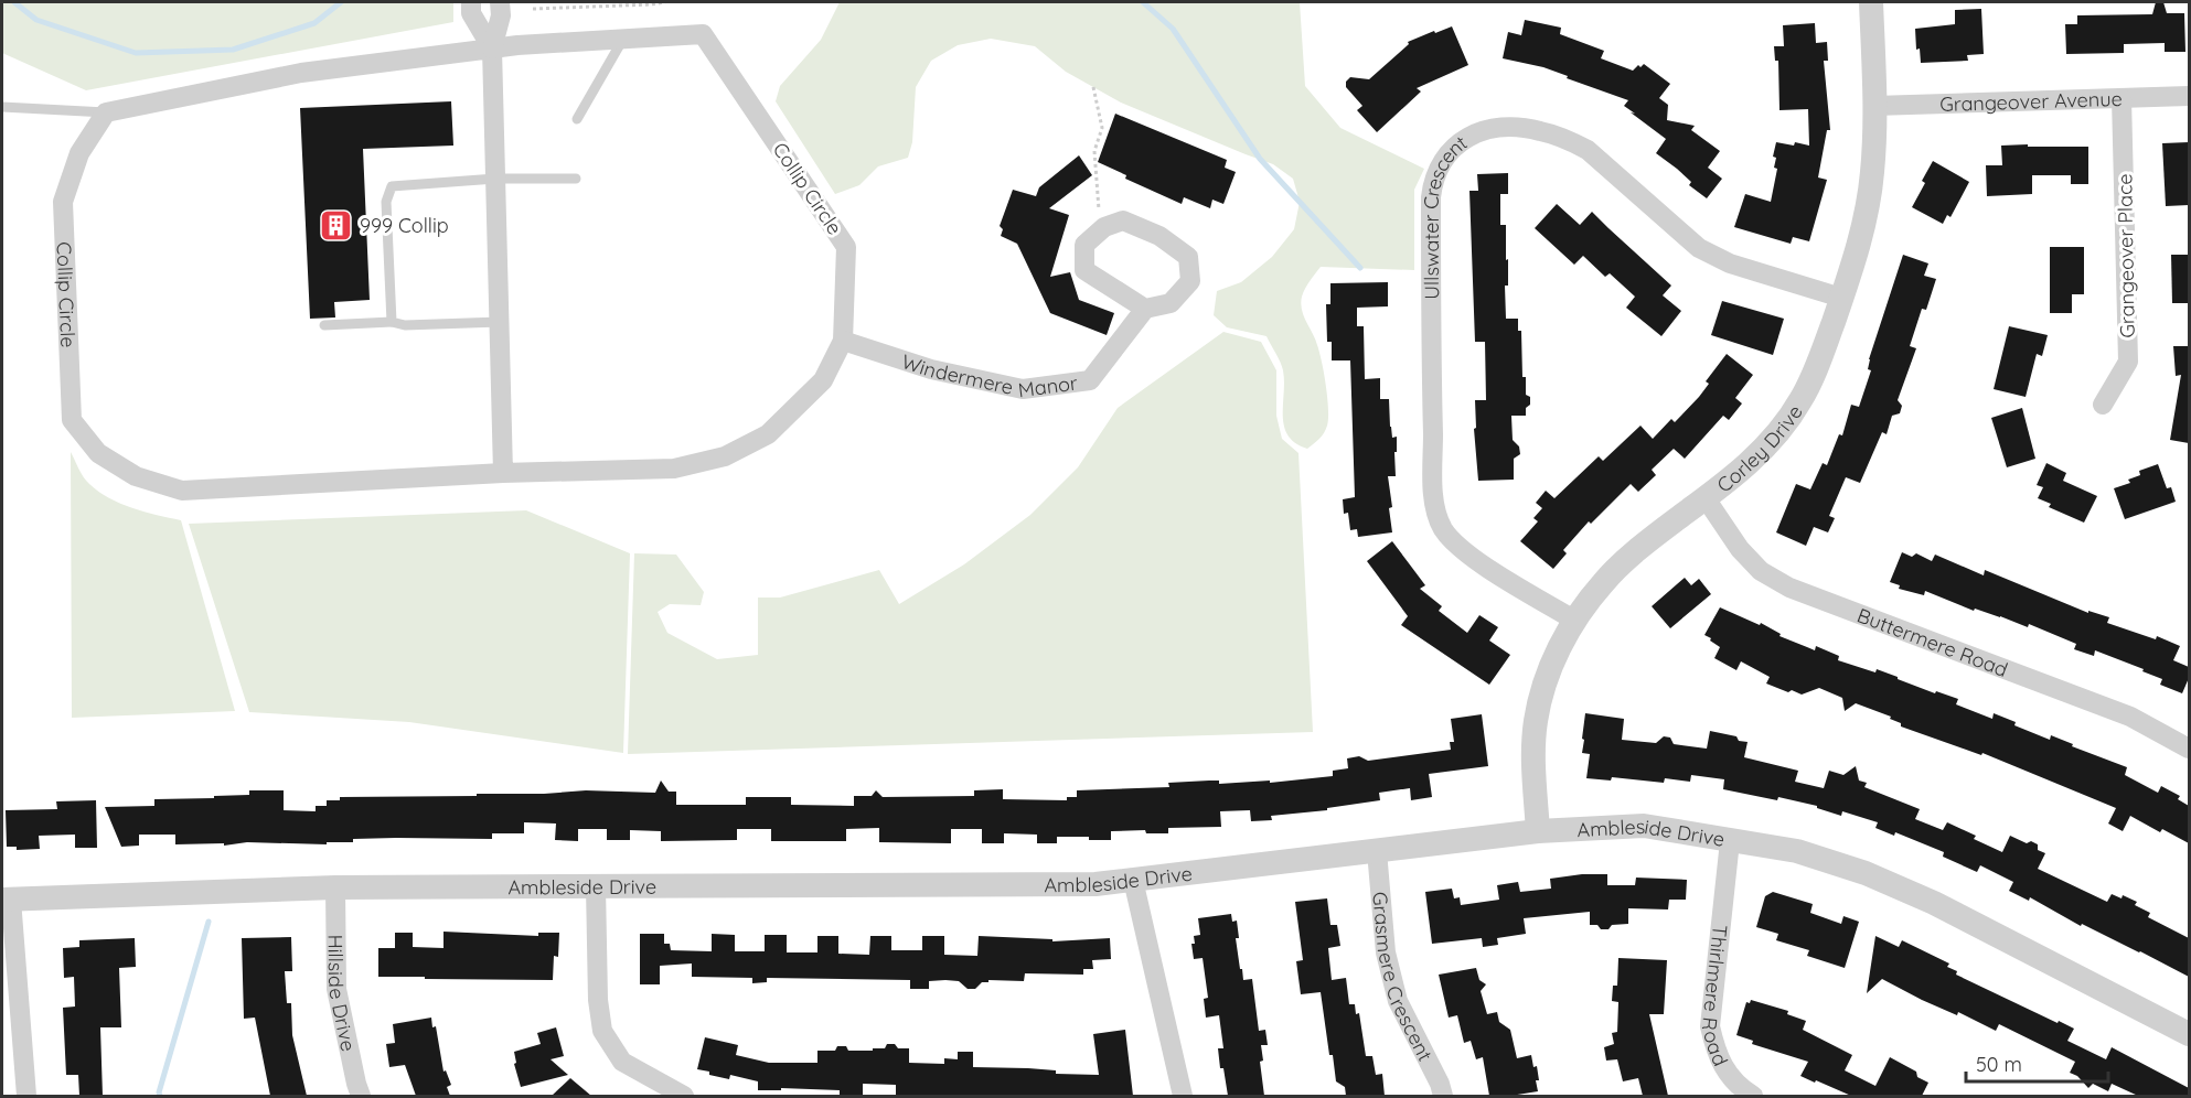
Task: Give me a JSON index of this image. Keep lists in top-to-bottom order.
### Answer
{
  "streets": {
    "street": [
      "Grangeover Avenue",
      "Collip Circle",
      "Ullswater Crescent",
      "Grangeover Place",
      "Windermere Manor",
      "Corley Drive",
      "Buttermere Road",
      "Ambleside Drive",
      "Grasmere Crescent",
      "Hillside Drive",
      "Thirlmere Road"
    ]
  },
  "crossings": [
    ["Grangeover Avenue", "Grangeover Place"],
    ["Grangeover Avenue", "Corley Drive"],
    ["Collip Circle", "Windermere Manor"],
    ["Ullswater Crescent", "Corley Drive"],
    ["Corley Drive", "Buttermere Road"],
    ["Corley Drive", "Ambleside Drive"],
    ["Ambleside Drive", "Grasmere Crescent"],
    ["Ambleside Drive", "Hillside Drive"],
    ["Ambleside Drive", "Thirlmere Road"]
  ],
  "places": {
    "building": ["999 Collip"]
  },
  "scale_bar": "50 m"
}
